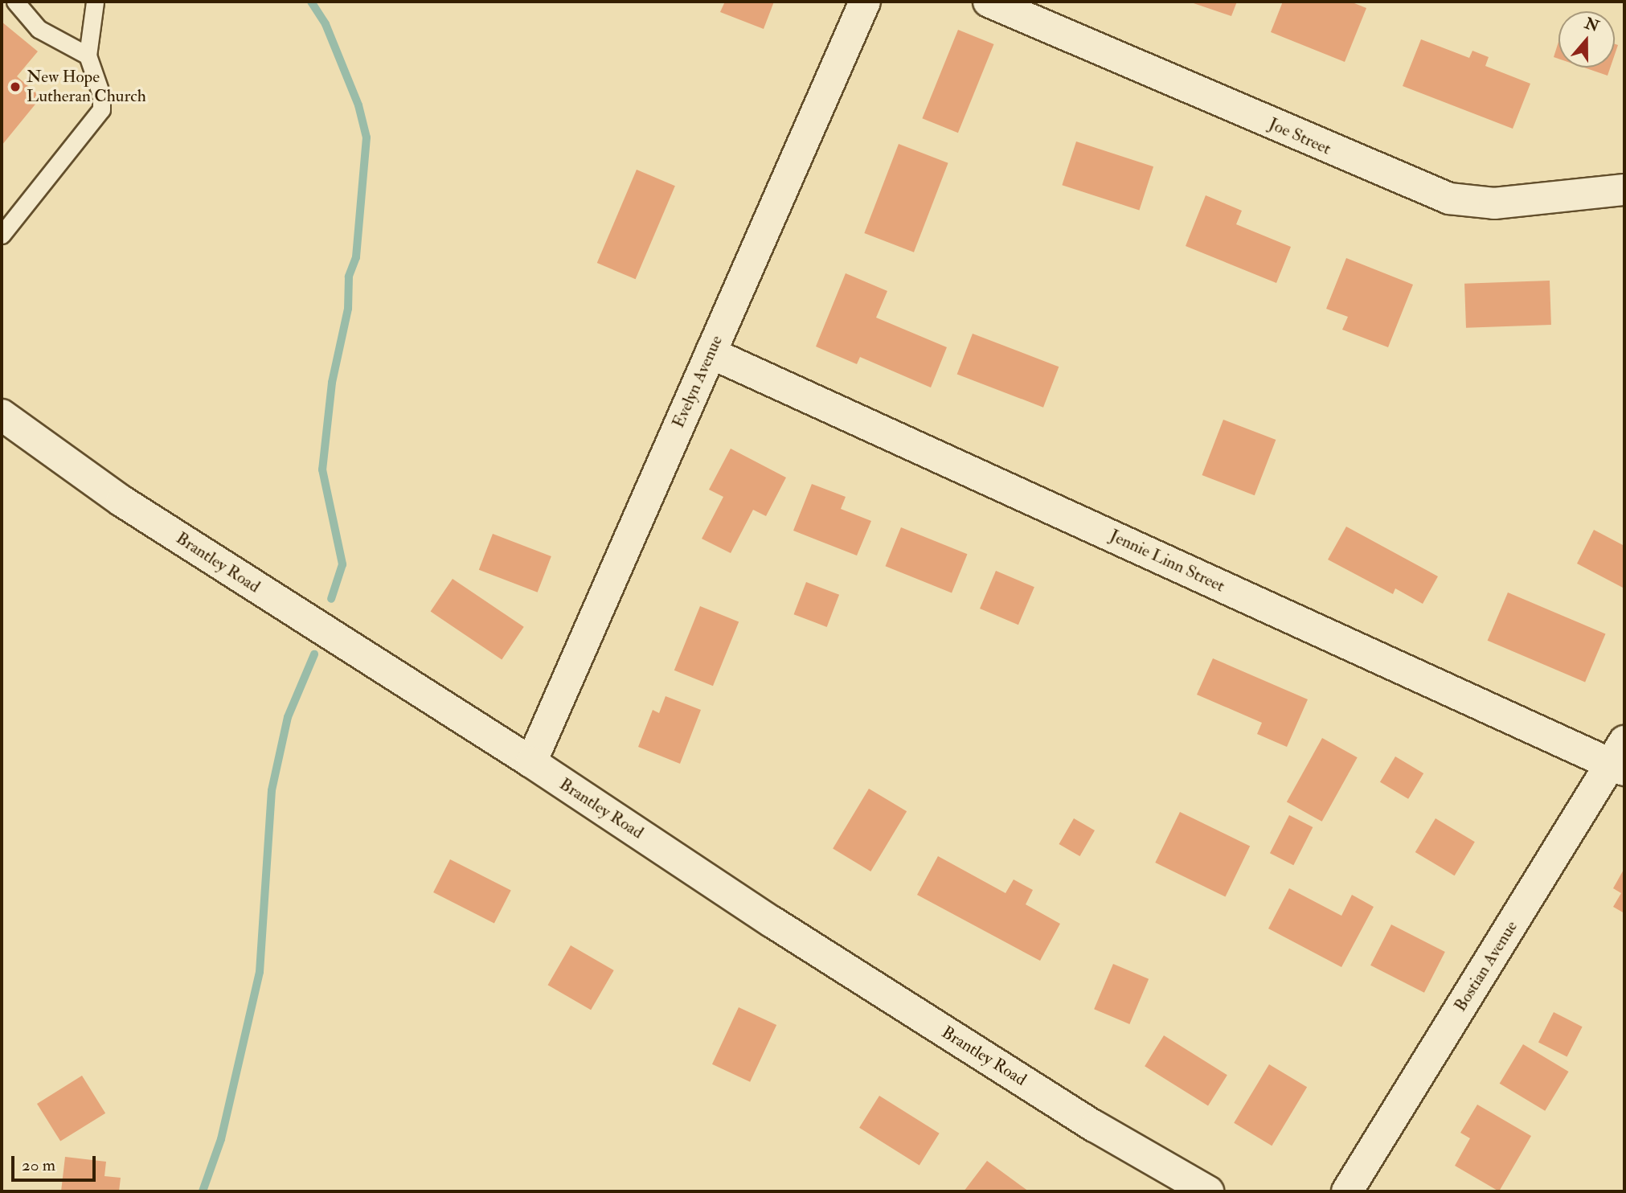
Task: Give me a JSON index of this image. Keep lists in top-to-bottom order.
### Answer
{
  "streets": {
    "street": [
      "Joe Street",
      "Evelyn Avenue",
      "Jennie Linn Street",
      "Brantley Road",
      "Bostian Avenue"
    ]
  },
  "crossings": [
    ["Evelyn Avenue", "Jennie Linn Street"],
    ["Evelyn Avenue", "Brantley Road"],
    ["Jennie Linn Street", "Bostian Avenue"]
  ],
  "places": ["New Hope Lutheran Church"],
  "scale_bar": "20 m",
  "north": "top"
}
